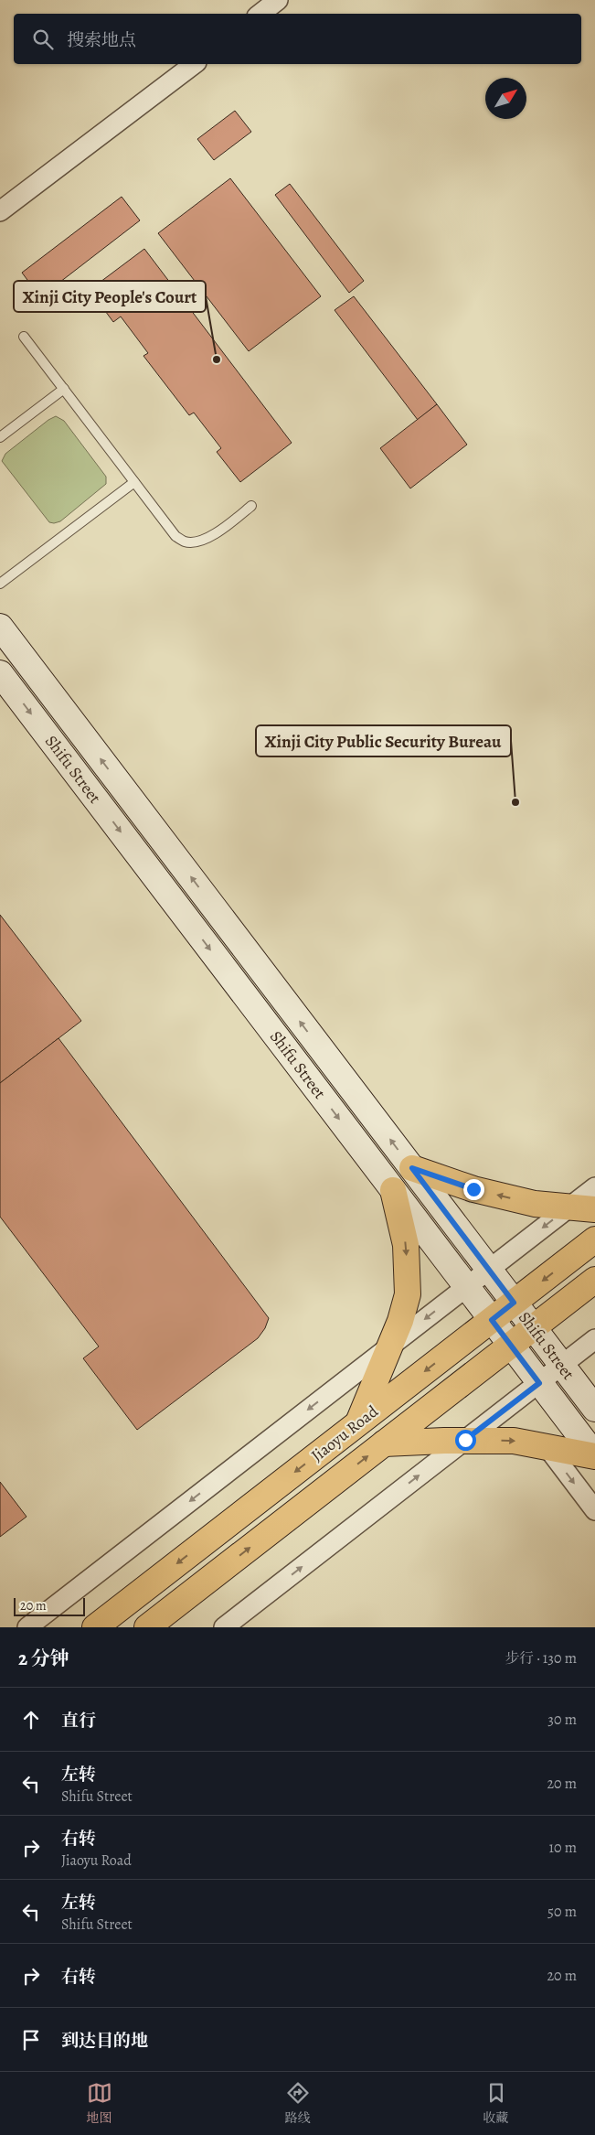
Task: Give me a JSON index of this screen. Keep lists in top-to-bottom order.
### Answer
{
  "streets": {
    "main road": ["Shifu Street", "Jiaoyu Road"]
  },
  "crossings": [
    ["Shifu Street", "Jiaoyu Road"]
  ],
  "places": ["Xinji City People's Court", "Xinji City Public Security Bureau"],
  "scale_bar": "20 m",
  "north": "top right",
  "page": {
    "search": "搜索地点",
    "scale": "20 m",
    "heading": ["2 分钟", "步行 · 130 m"],
    "list": [
      ["直行", "30 m"],
      ["左转", "Shifu Street", "20 m"],
      ["右转", "Jiaoyu Road", "10 m"],
      ["左转", "Shifu Street", "50 m"],
      ["右转", "20 m"],
      "到达目的地"
    ],
    "nav": ["地图", "路线", "收藏"]
  }
}
